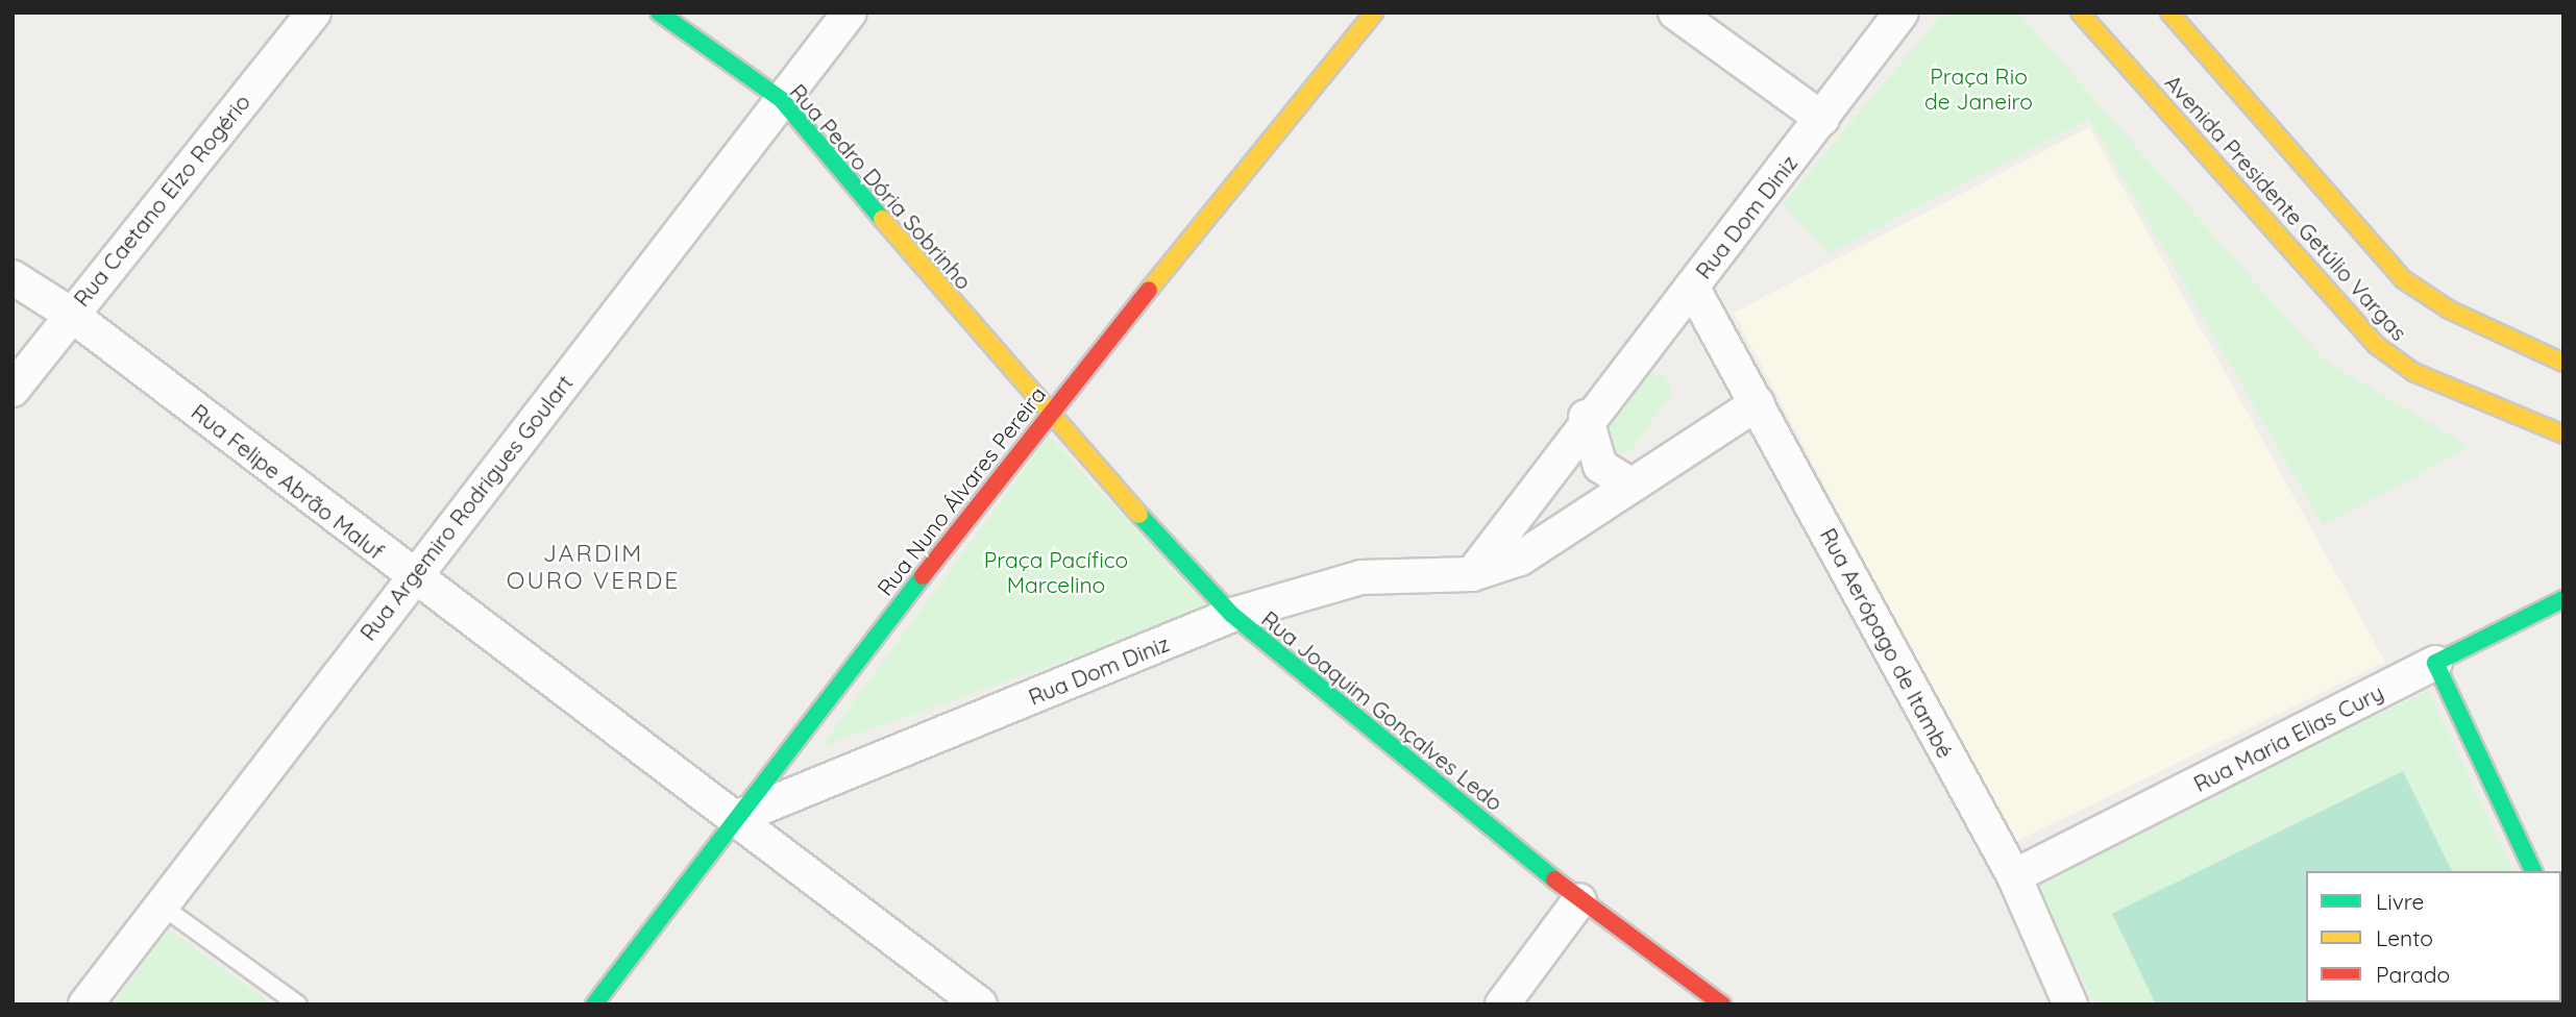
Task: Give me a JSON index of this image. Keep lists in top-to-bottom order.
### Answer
{
  "streets": {
    "street": [
      "Rua Pedro Dória Sobrinho",
      "Rua Caetano Elzo Rogério",
      "Avenida Presidente Getúlio Vargas",
      "Rua Dom Diniz",
      "Rua Felipe Abrão Maluf",
      "Rua Nuno Álvares Pereira",
      "Rua Argemiro Rodrigues Goulart",
      "Rua Aerópago de Itambé",
      "Rua Joaquim Gonçalves Ledo",
      "Rua Maria Elias Cury"
    ]
  },
  "crossings": [
    ["Rua Pedro Dória Sobrinho", "Rua Nuno Álvares Pereira"],
    ["Rua Pedro Dória Sobrinho", "Rua Argemiro Rodrigues Goulart"],
    ["Rua Pedro Dória Sobrinho", "Rua Joaquim Gonçalves Ledo"],
    ["Rua Caetano Elzo Rogério", "Rua Felipe Abrão Maluf"],
    ["Rua Dom Diniz", "Rua Felipe Abrão Maluf"],
    ["Rua Dom Diniz", "Rua Nuno Álvares Pereira"],
    ["Rua Dom Diniz", "Rua Aerópago de Itambé"],
    ["Rua Dom Diniz", "Rua Joaquim Gonçalves Ledo"],
    ["Rua Felipe Abrão Maluf", "Rua Nuno Álvares Pereira"],
    ["Rua Felipe Abrão Maluf", "Rua Argemiro Rodrigues Goulart"],
    ["Rua Nuno Álvares Pereira", "Rua Joaquim Gonçalves Ledo"],
    ["Rua Aerópago de Itambé", "Rua Maria Elias Cury"]
  ],
  "districts": ["JARDIM OURO VERDE"],
  "parks": ["Praça Rio de Janeiro", "Praça Pacífico Marcelino"],
  "legend": ["Livre", "Lento", "Parado"]
}
